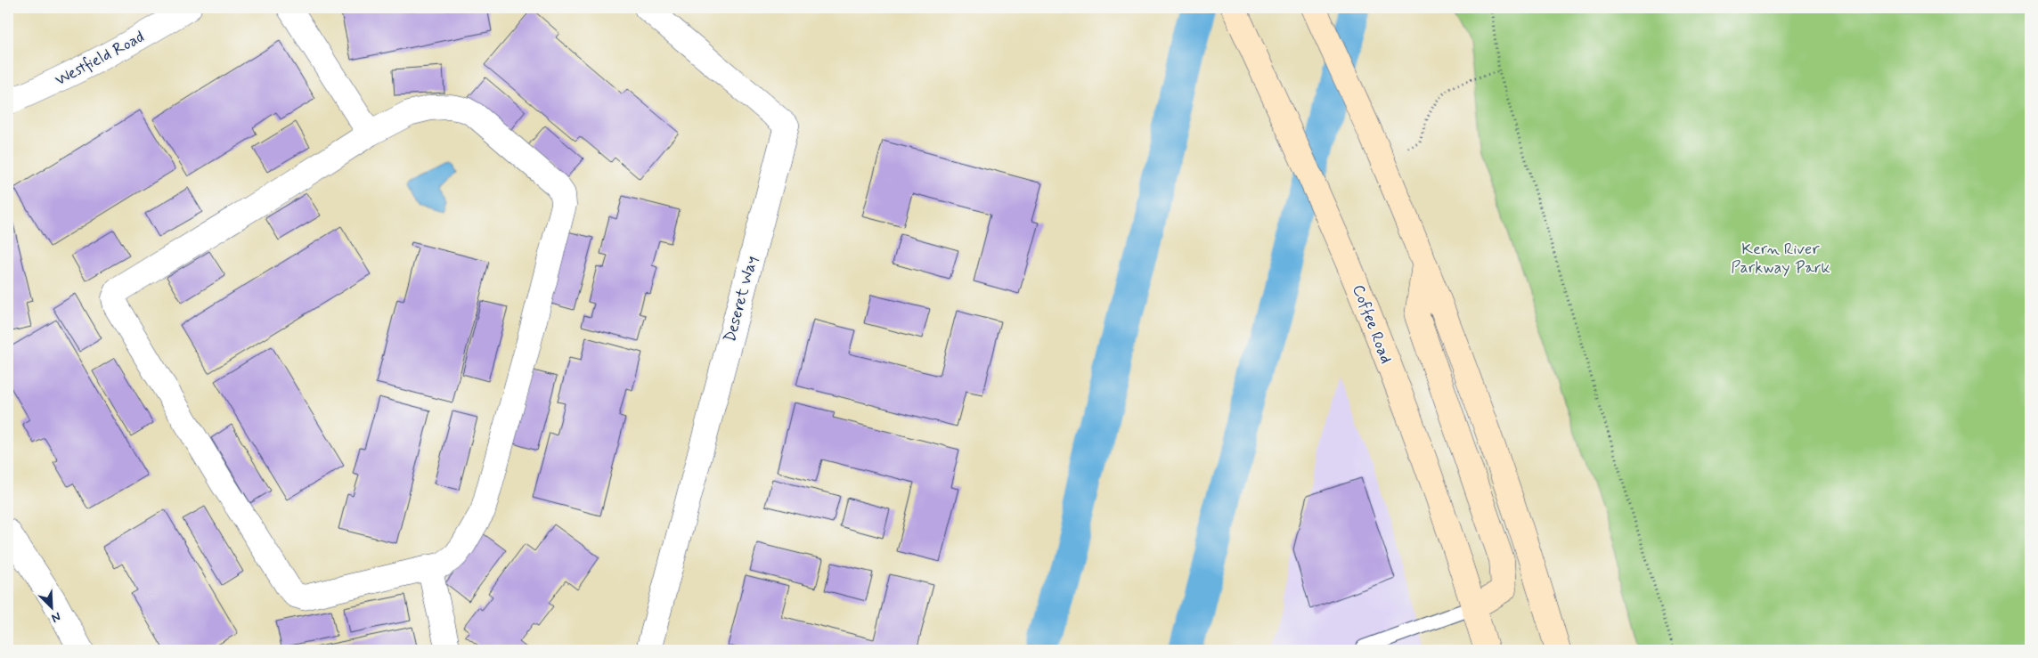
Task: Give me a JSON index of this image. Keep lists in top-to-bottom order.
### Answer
{
  "streets": {
    "main road": ["Coffee Road"],
    "street": ["Westfield Road", "Deseret Way"]
  },
  "parks": ["Kern River Parkway Park"],
  "north": "bottom right"
}
